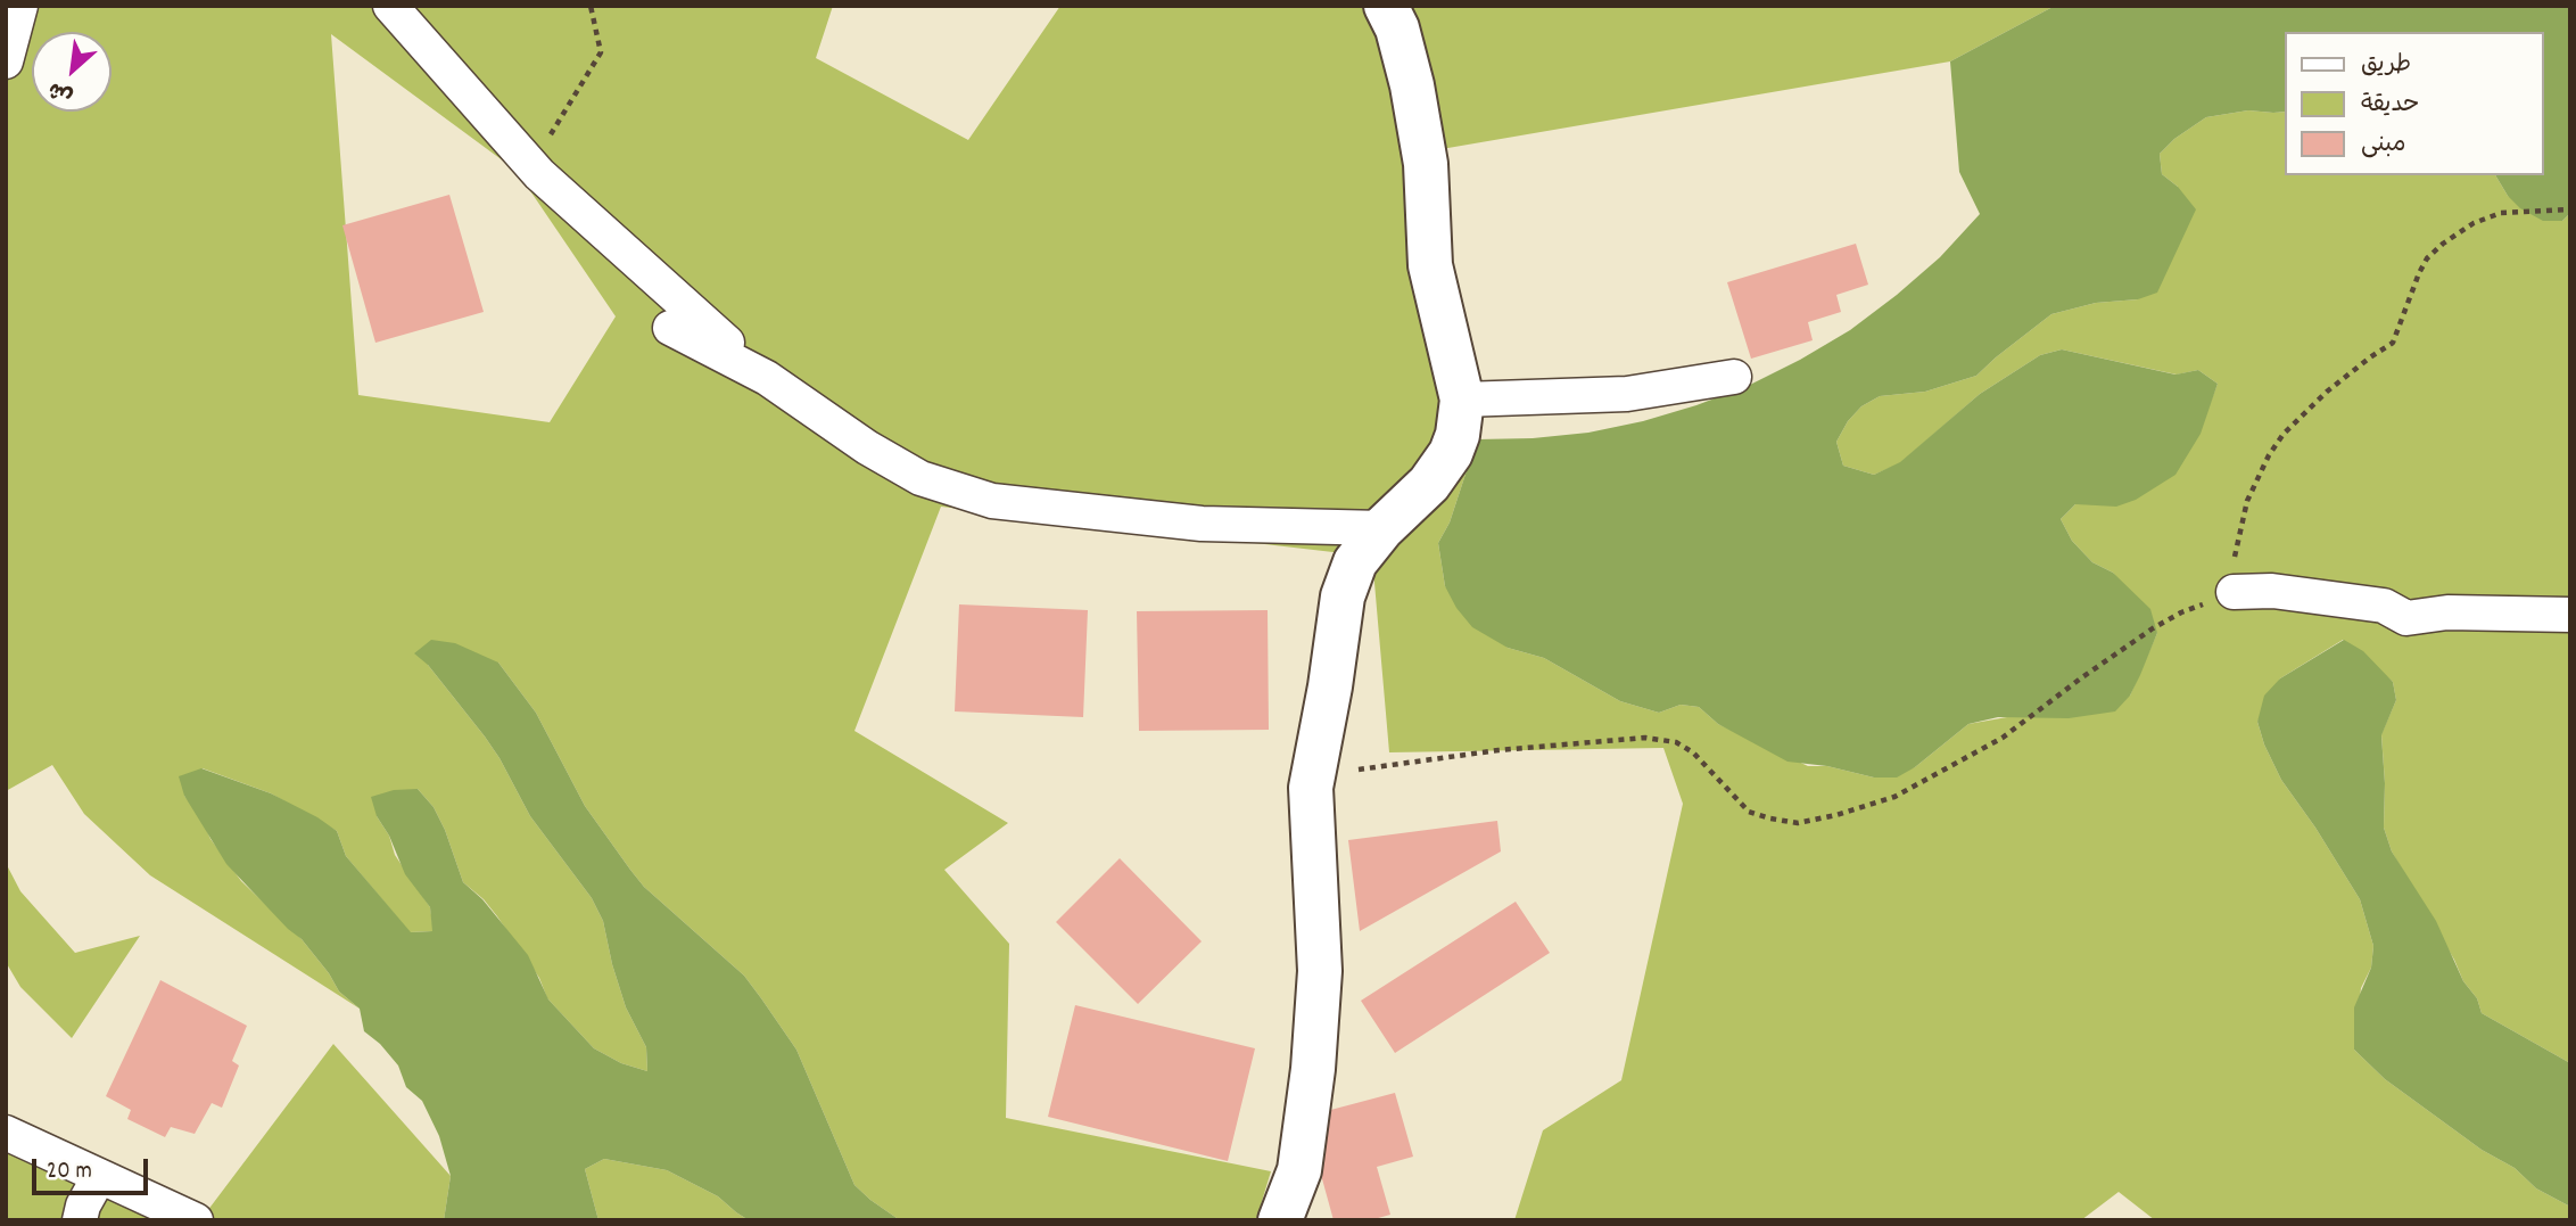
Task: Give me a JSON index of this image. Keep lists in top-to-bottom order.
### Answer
{
  "legend": ["طريق", "حديقة", "مبنى"],
  "scale_bar": "20 m",
  "north": "bottom left"
}
